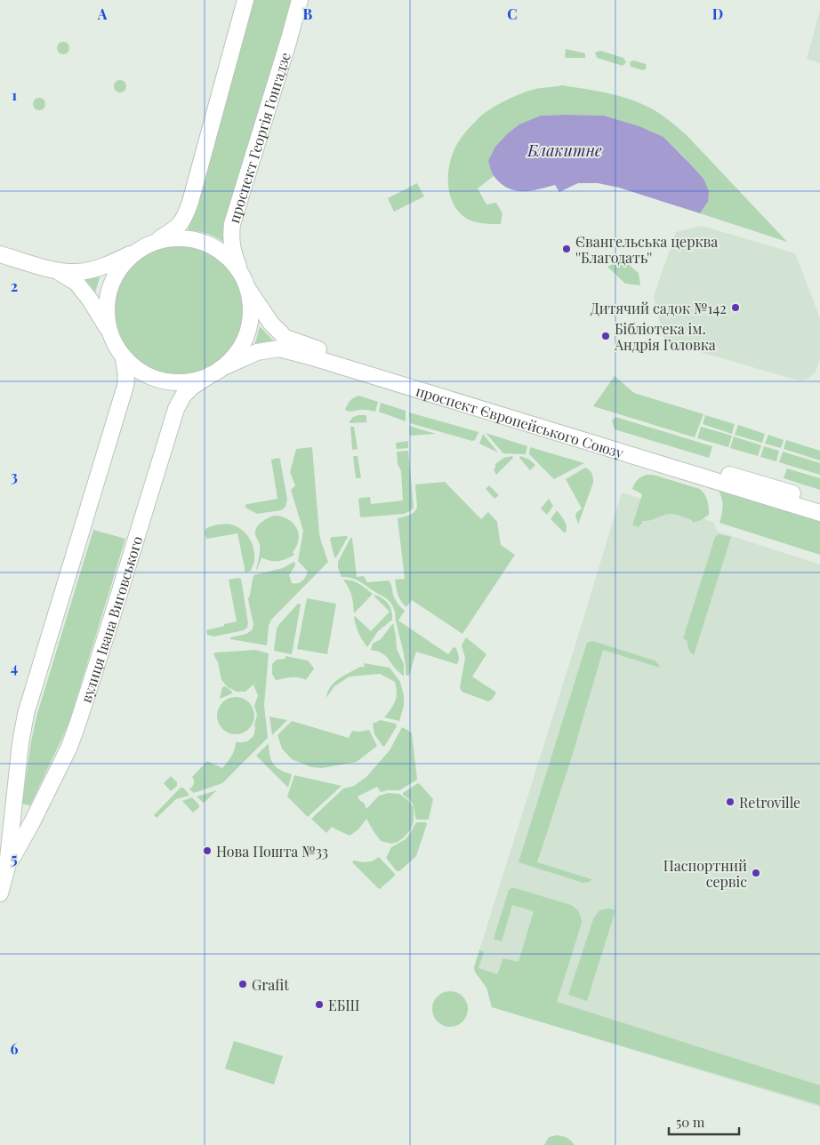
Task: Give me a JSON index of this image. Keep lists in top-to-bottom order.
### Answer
{
  "streets": {
    "main road": ["проспект Георгія Гонгадзе", "проспект Європейського Союзу", "вулиця Івана Виговського"]
  },
  "crossings": [
    ["проспект Георгія Гонгадзе", "проспект Європейського Союзу"],
    ["проспект Георгія Гонгадзе", "вулиця Івана Виговського"],
    ["проспект Європейського Союзу", "вулиця Івана Виговського"]
  ],
  "water": ["Блакитне"],
  "places": [
    "Євангельська церква ''Благодать''",
    "Дитячий садок №142",
    "Бібліотека ім. Андрія Головка",
    "Retroville",
    "Нова Пошта №33",
    "Паспортний сервіс",
    "Grafit",
    "ЕБШ"
  ],
  "scale_bar": "50 m",
  "grid": {
    "columns": [
      "A",
      "B",
      "C",
      "D"
    ],
    "rows": [
      "1",
      "2",
      "3",
      "4",
      "5",
      "6"
    ]
  }
}
